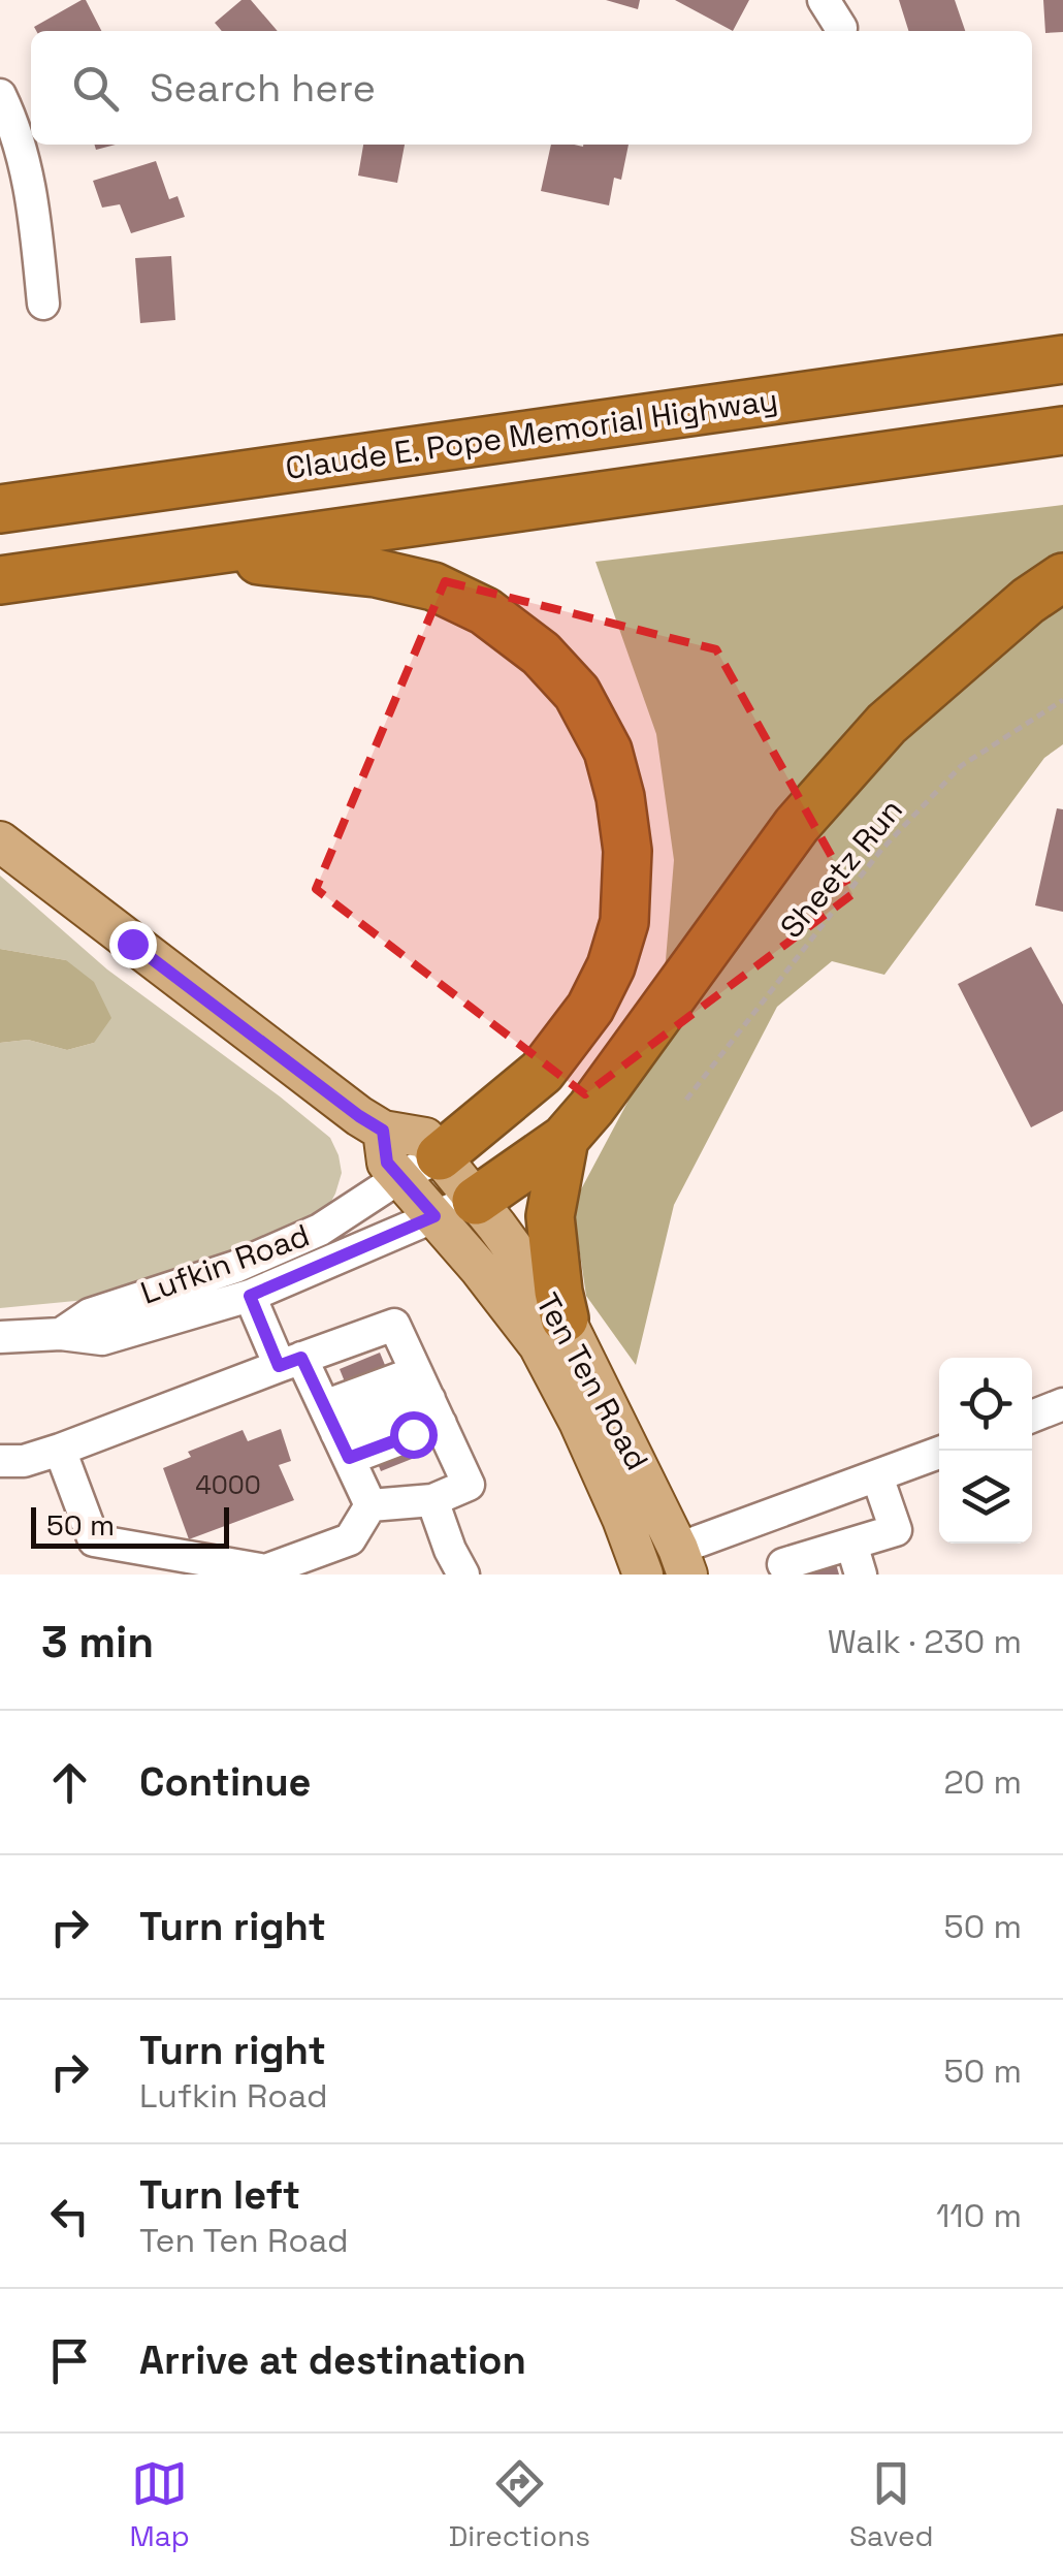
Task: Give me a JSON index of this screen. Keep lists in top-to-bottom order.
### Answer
{
  "streets": {
    "highway": ["Claude E. Pope Memorial Highway"],
    "main road": ["Ten Ten Road"],
    "street": ["Lufkin Road"],
    "path": ["Sheetz Run"]
  },
  "crossings": [
    ["Lufkin Road", "Ten Ten Road"]
  ],
  "house_numbers": ["4000"],
  "scale_bar": "50 m",
  "page": {
    "search": "Search here",
    "scale": "50 m",
    "heading": ["3 min", "Walk · 230 m"],
    "list": [
      ["Continue", "20 m"],
      ["Turn right", "50 m"],
      ["Turn right", "Lufkin Road", "50 m"],
      ["Turn left", "Ten Ten Road", "110 m"],
      "Arrive at destination"
    ],
    "nav": ["Map", "Directions", "Saved"]
  }
}
